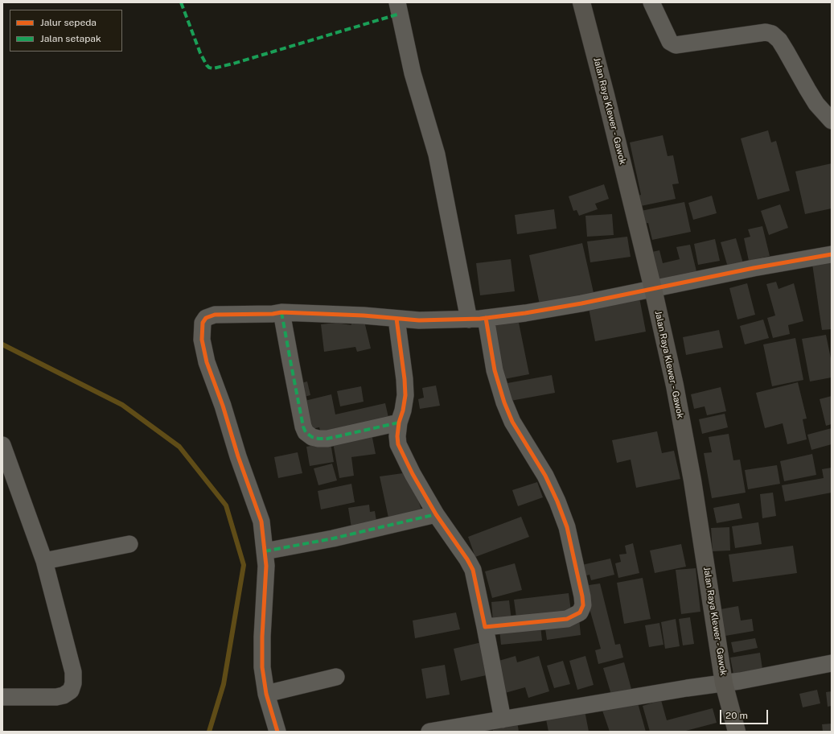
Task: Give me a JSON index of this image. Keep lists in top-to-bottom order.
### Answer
{
  "streets": {
    "main road": ["Jalan Raya Klewer - Gawok"]
  },
  "legend": ["Jalur sepeda", "Jalan setapak"],
  "scale_bar": "20 m"
}
